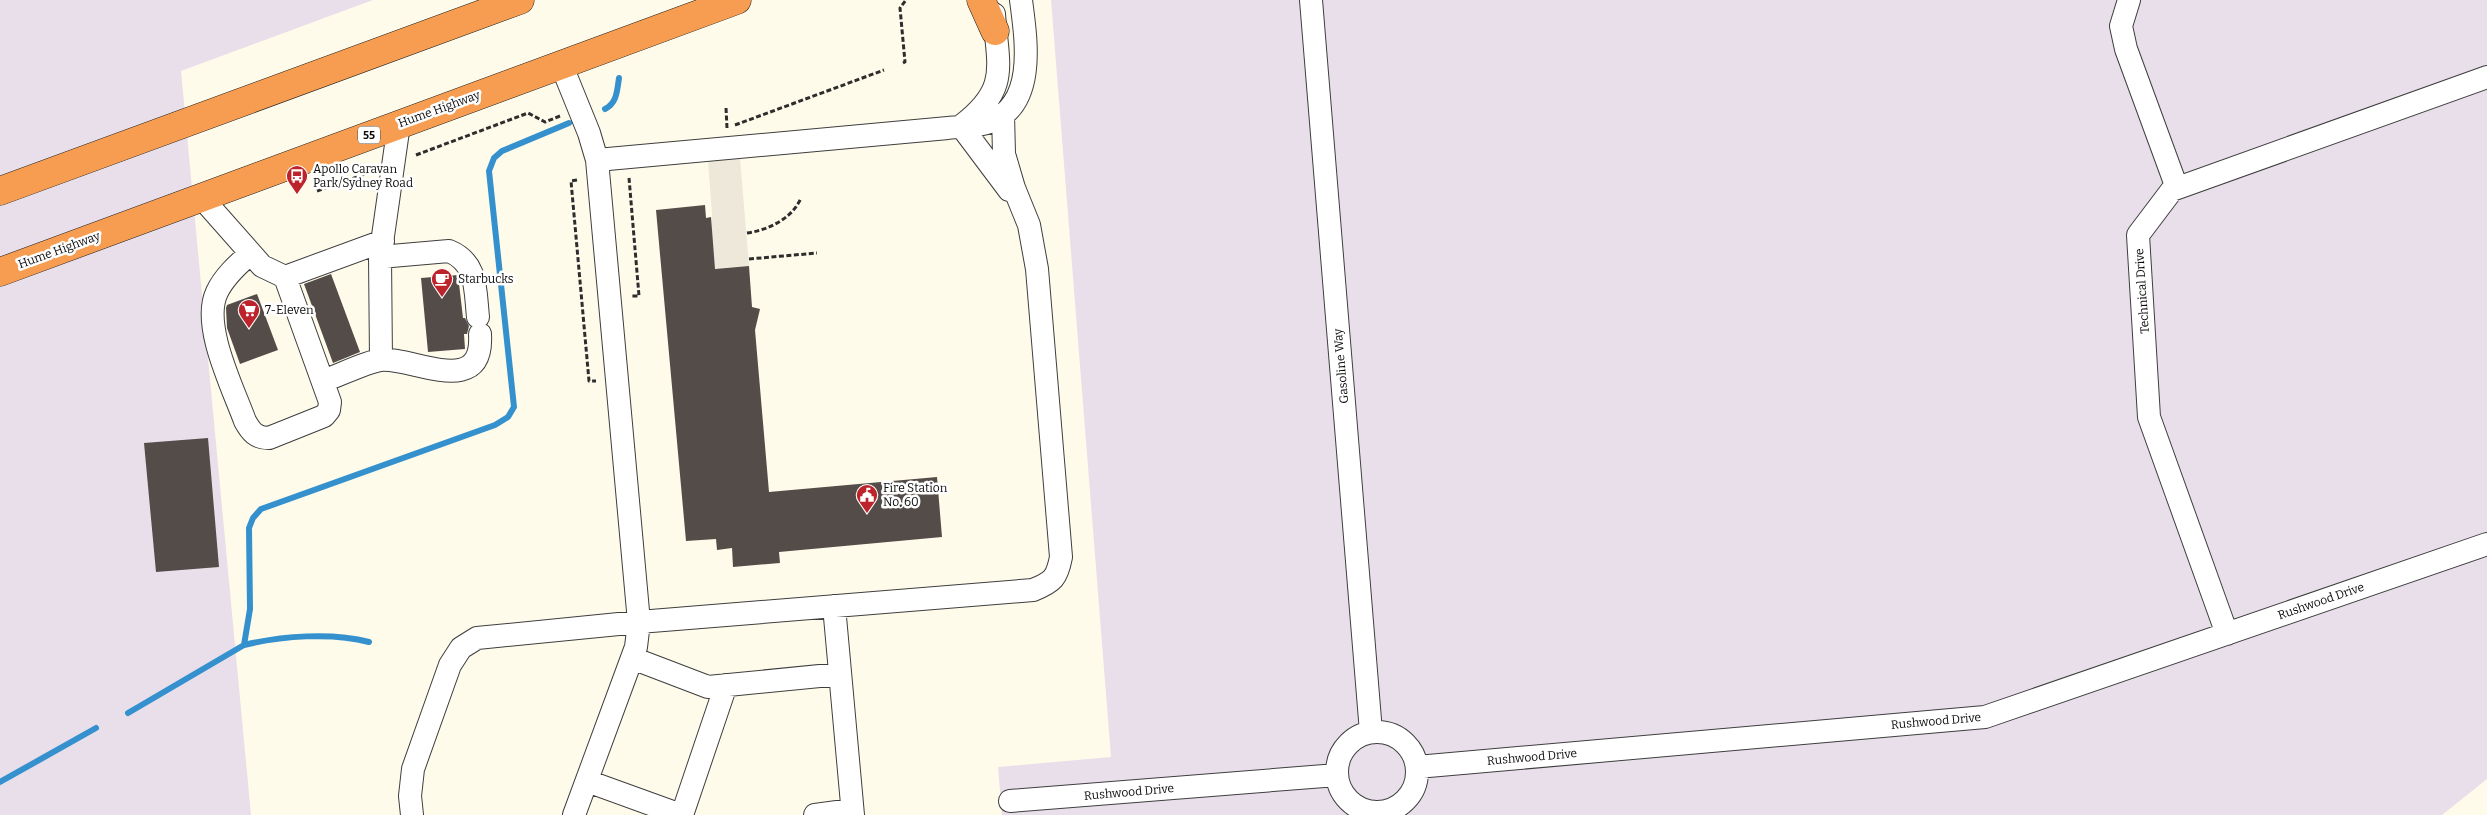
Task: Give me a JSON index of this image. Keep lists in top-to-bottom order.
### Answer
{
  "streets": {
    "highway": ["Hume Highway", "55"],
    "street": ["Technical Drive", "Gasoline Way", "Rushwood Drive"]
  },
  "crossings": [
    ["Technical Drive", "Rushwood Drive"],
    ["Gasoline Way", "Rushwood Drive"]
  ],
  "places": {
    "bus stop": ["Apollo Caravan Park/Sydney Road"],
    "cafe": ["Starbucks"],
    "supermarket": ["7-Eleven"],
    "public building": ["Fire Station No. 60"]
  }
}
